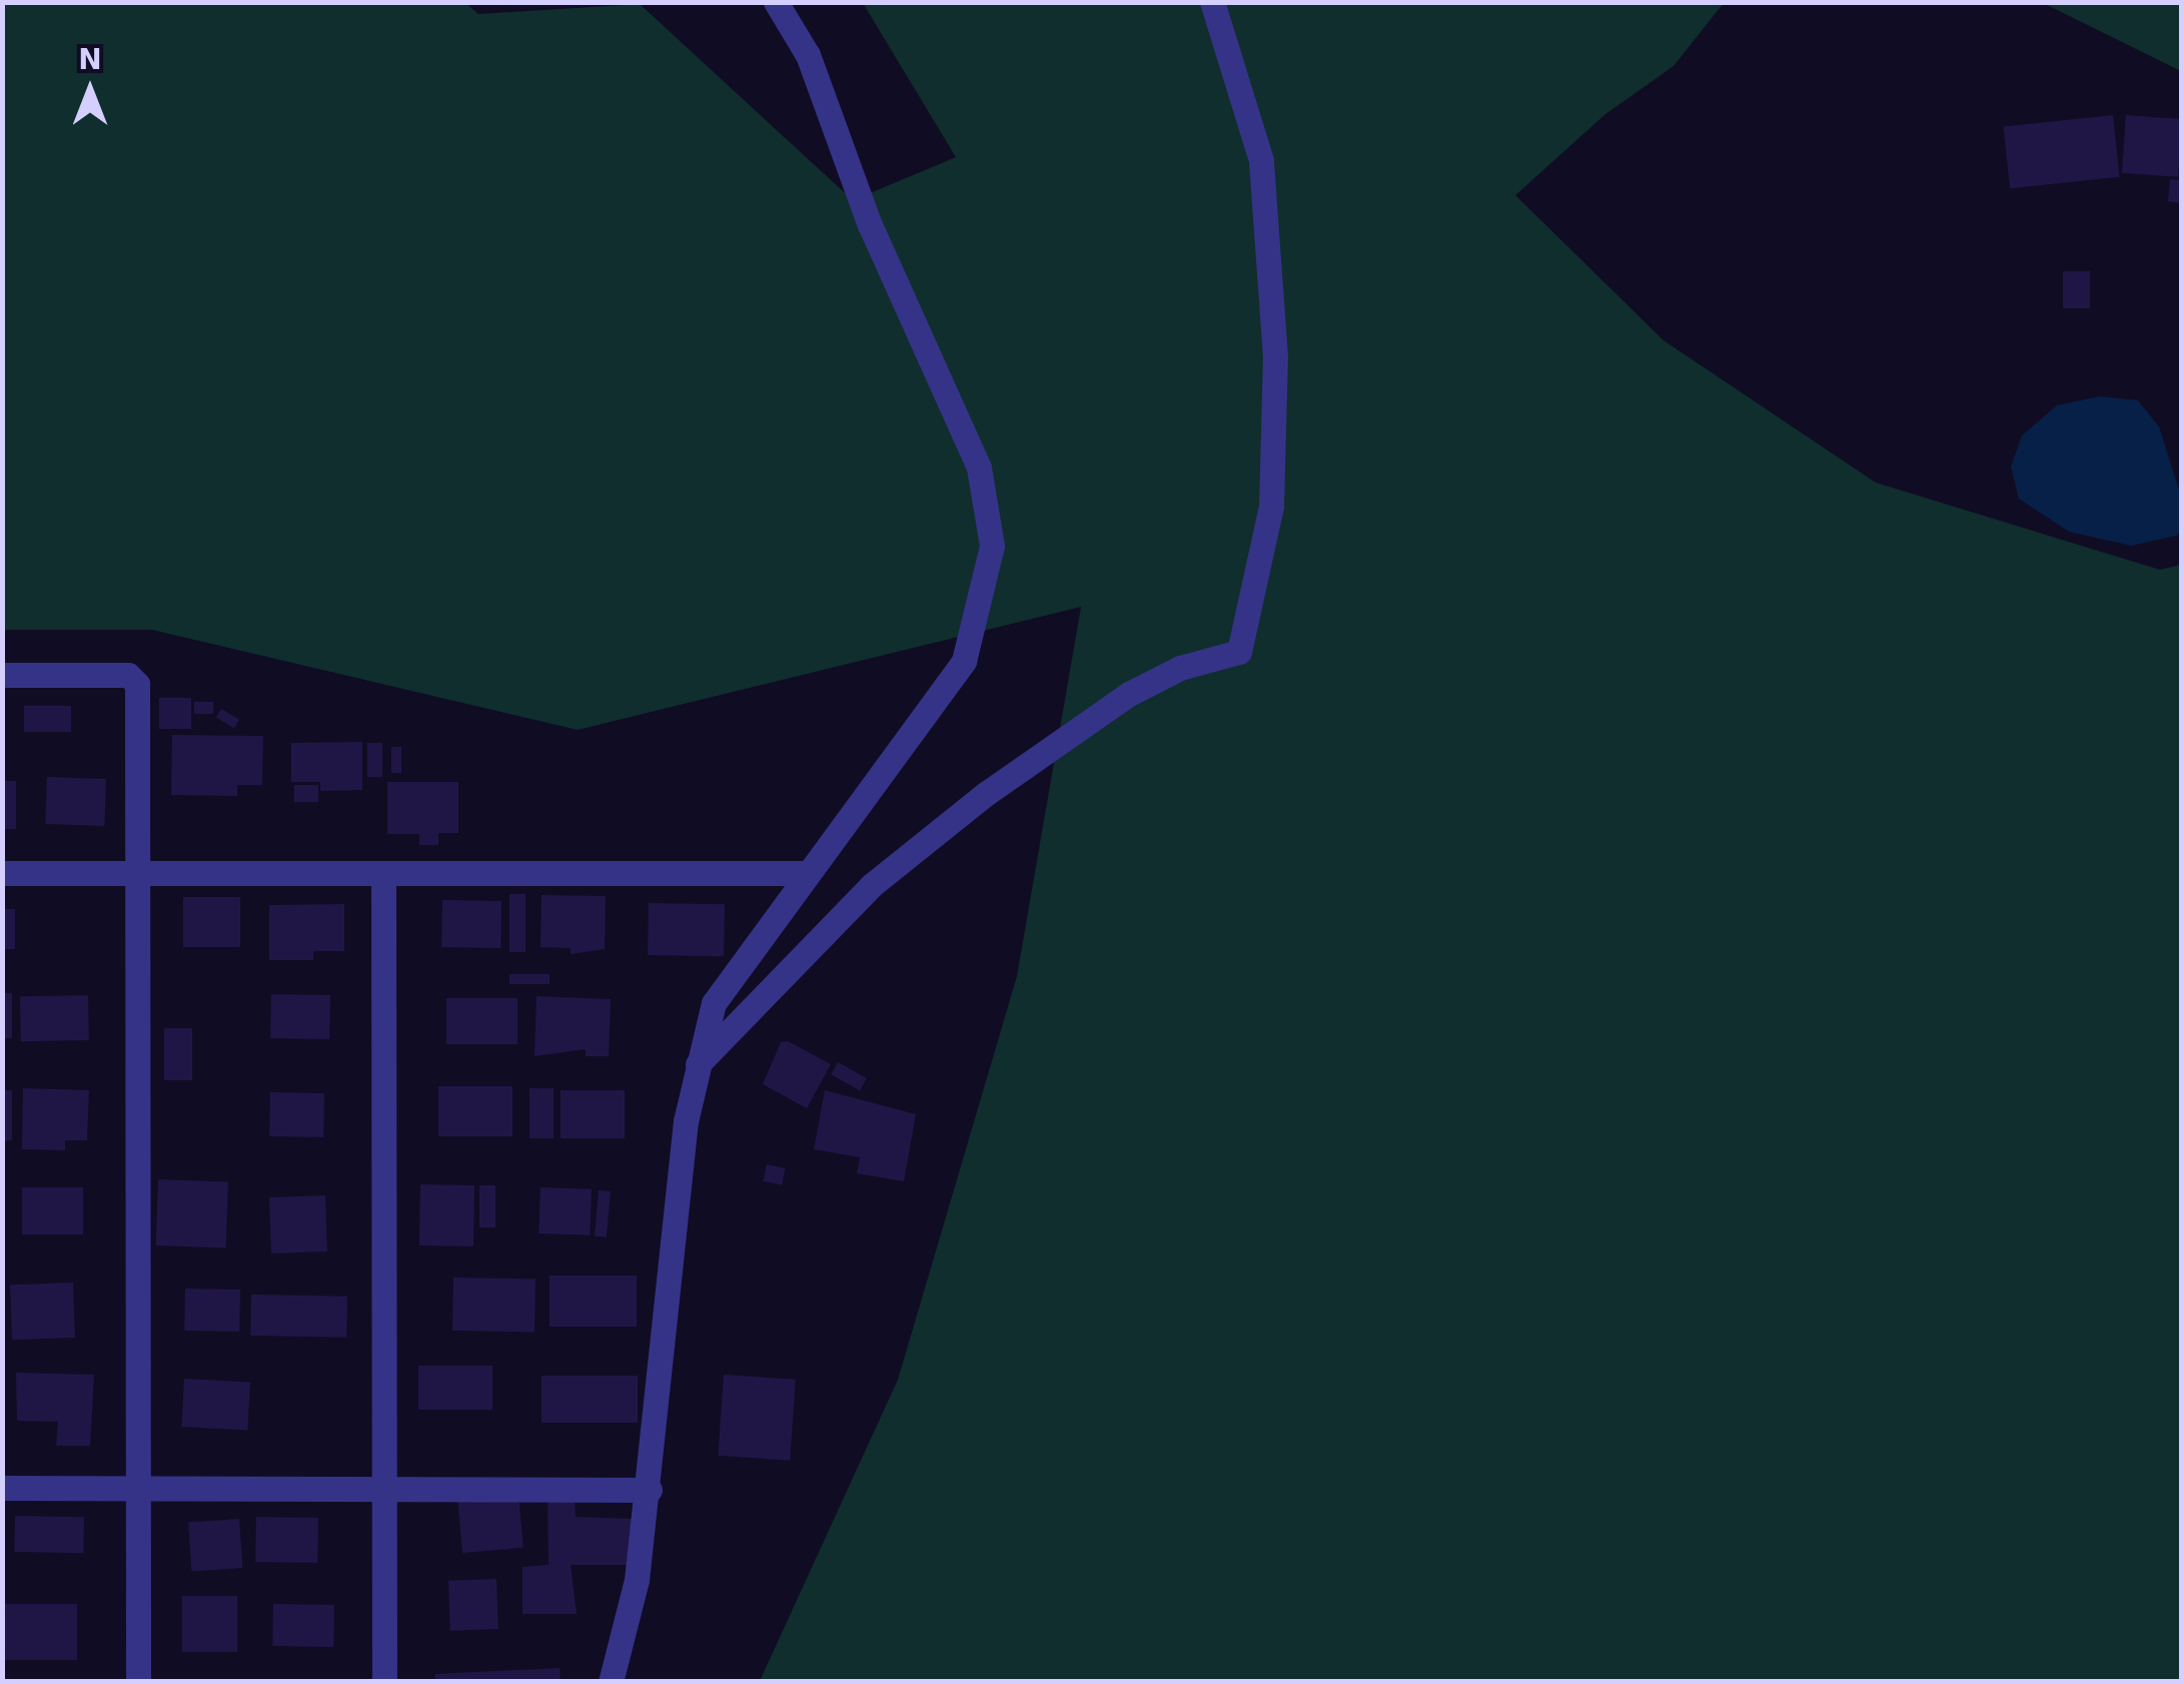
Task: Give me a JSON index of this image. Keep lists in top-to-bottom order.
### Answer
{
  "north": "top"
}
